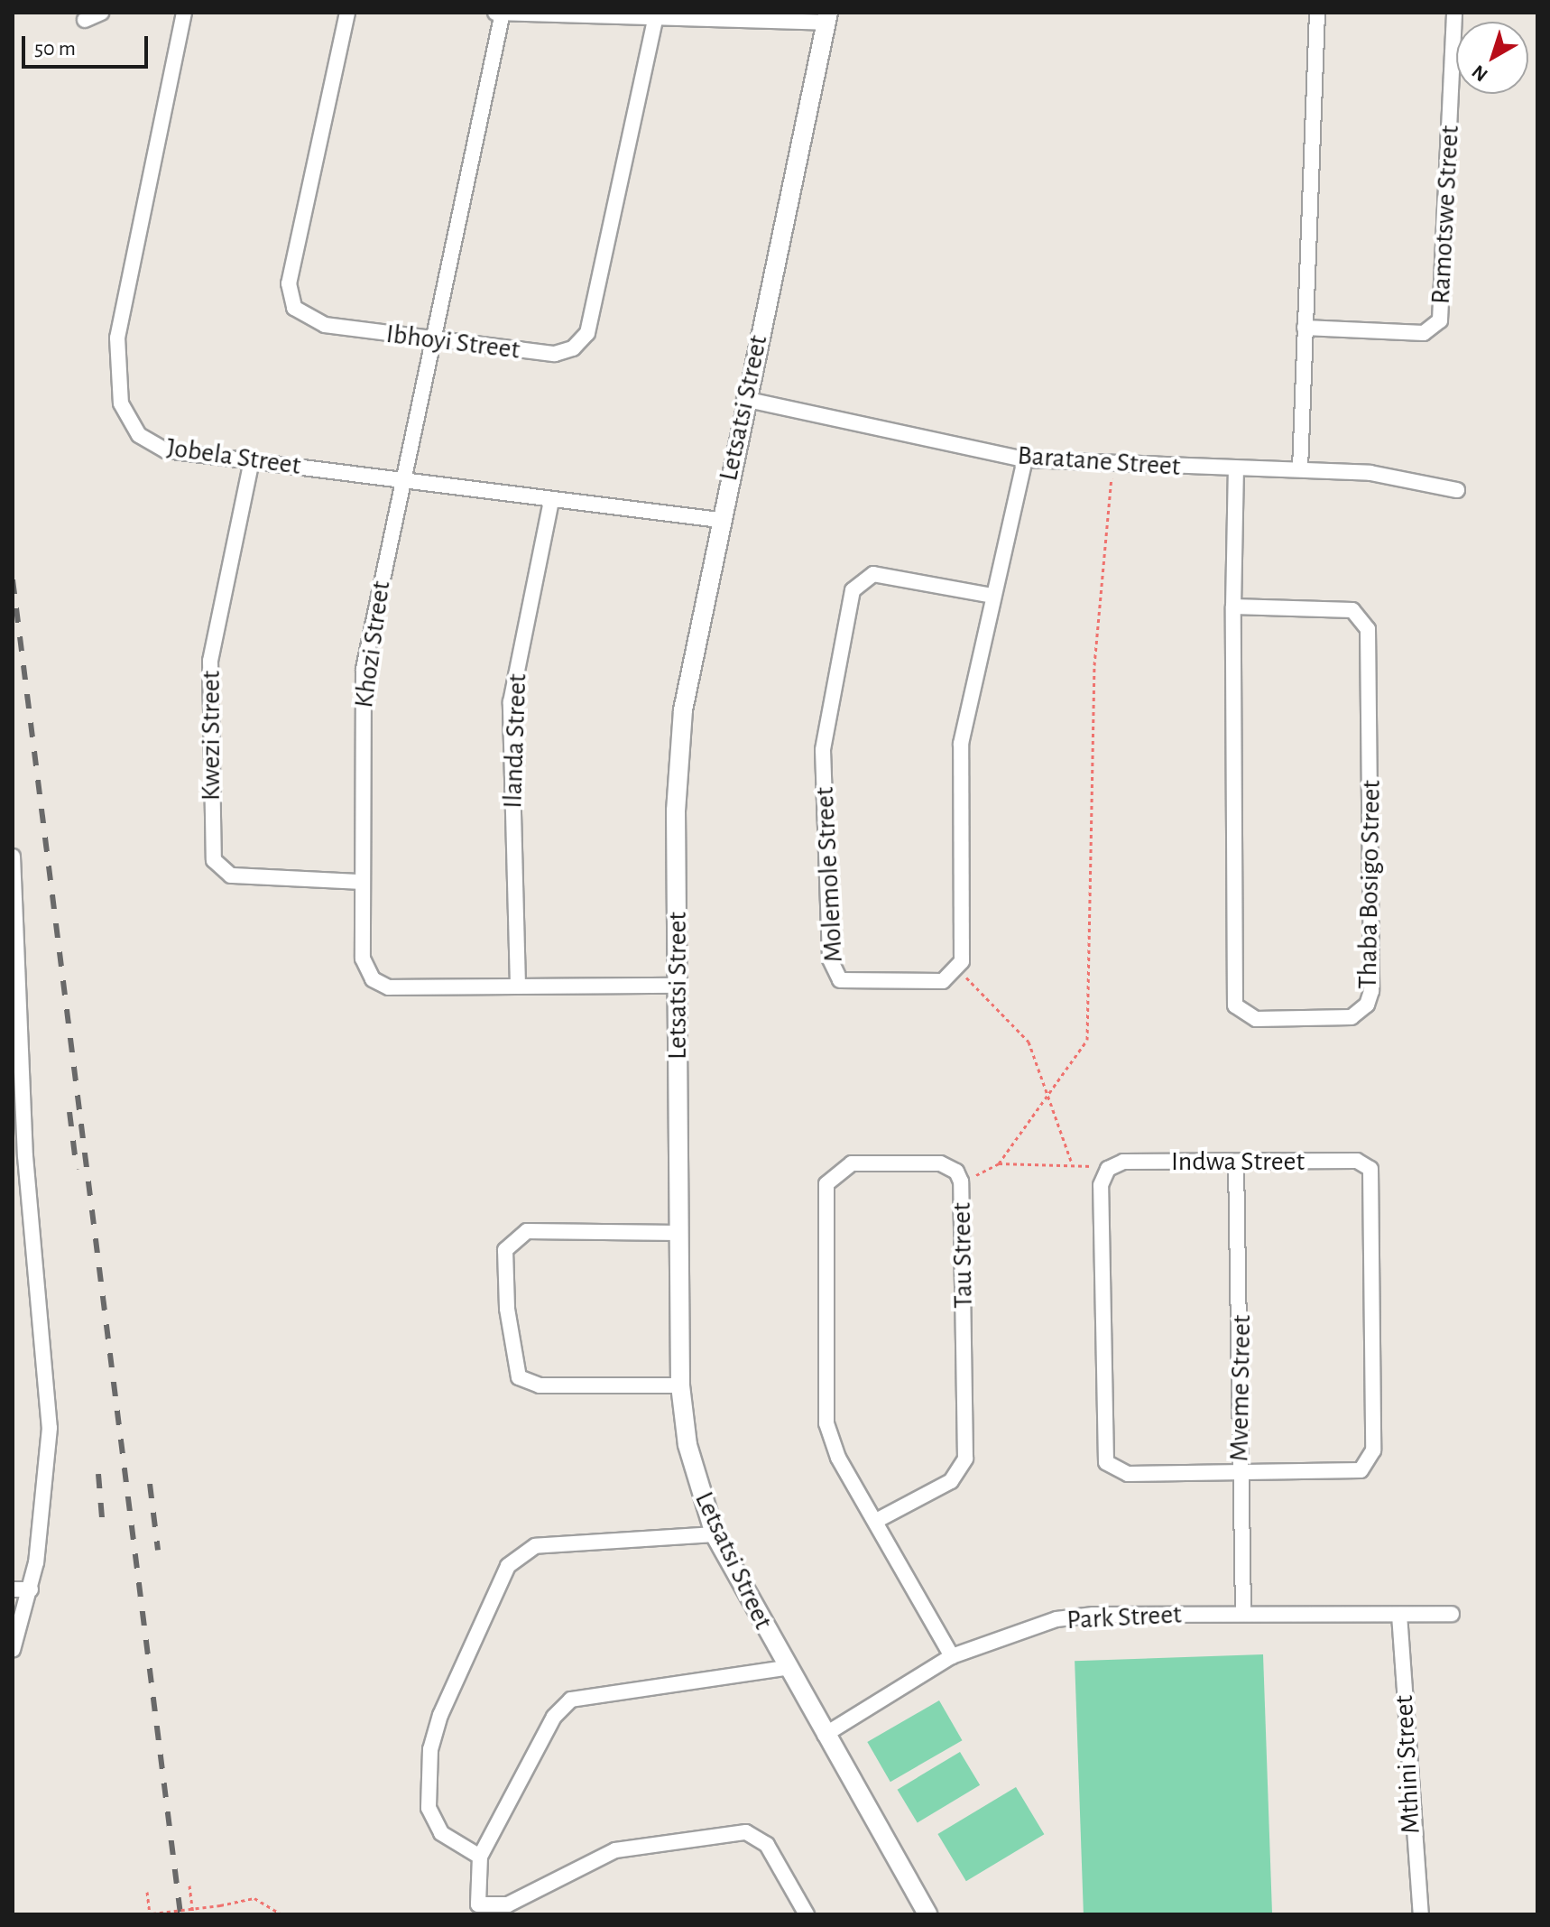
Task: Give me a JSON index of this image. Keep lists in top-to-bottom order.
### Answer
{
  "streets": {
    "street": [
      "Ramotswe Street",
      "Ibhoyi Street",
      "Letsatsi Street",
      "Jobela Street",
      "Baratane Street",
      "Khozi Street",
      "Kwezi Street",
      "Ilanda Street",
      "Molemole Street",
      "Thaba Bosigo Street",
      "Indwa Street",
      "Tau Street",
      "Mveme Street",
      "Park Street",
      "Mthini Street"
    ]
  },
  "crossings": [
    ["Ibhoyi Street", "Khozi Street"],
    ["Letsatsi Street", "Jobela Street"],
    ["Letsatsi Street", "Baratane Street"],
    ["Letsatsi Street", "Khozi Street"],
    ["Letsatsi Street", "Park Street"],
    ["Jobela Street", "Khozi Street"],
    ["Jobela Street", "Kwezi Street"],
    ["Jobela Street", "Ilanda Street"],
    ["Baratane Street", "Thaba Bosigo Street"],
    ["Khozi Street", "Kwezi Street"],
    ["Khozi Street", "Ilanda Street"],
    ["Indwa Street", "Mveme Street"],
    ["Tau Street", "Park Street"],
    ["Mveme Street", "Park Street"],
    ["Park Street", "Mthini Street"]
  ],
  "scale_bar": "50 m",
  "north": "bottom left"
}
